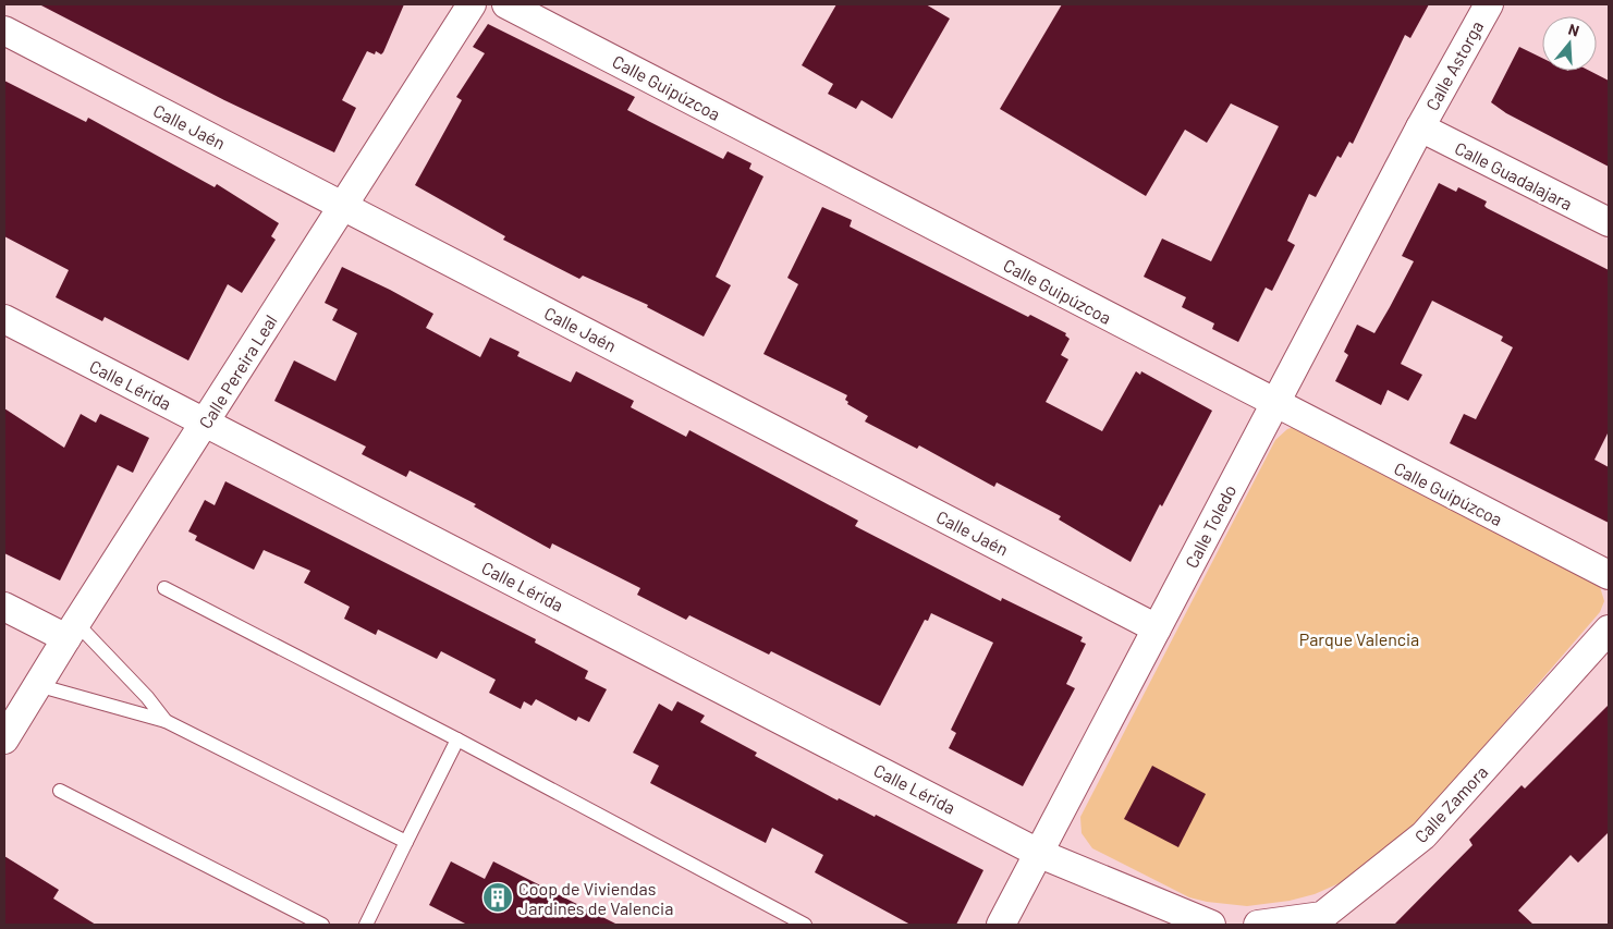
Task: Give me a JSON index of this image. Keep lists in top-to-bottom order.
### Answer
{
  "streets": {
    "street": [
      "Calle Astorga",
      "Calle Guipúzcoa",
      "Calle Jaén",
      "Calle Guadalajara",
      "Calle Pereira Leal",
      "Calle Lérida",
      "Calle Toledo",
      "Calle Zamora"
    ]
  },
  "crossings": [
    ["Calle Astorga", "Calle Guadalajara"],
    ["Calle Astorga", "Calle Toledo"],
    ["Calle Guipúzcoa", "Calle Toledo"],
    ["Calle Jaén", "Calle Pereira Leal"],
    ["Calle Jaén", "Calle Toledo"],
    ["Calle Guadalajara", "Calle Toledo"],
    ["Calle Pereira Leal", "Calle Lérida"],
    ["Calle Lérida", "Calle Toledo"]
  ],
  "parks": ["Parque Valencia"],
  "places": {
    "building": ["Coop de Viviendas Jardines de Valencia"]
  },
  "north": "top"
}
